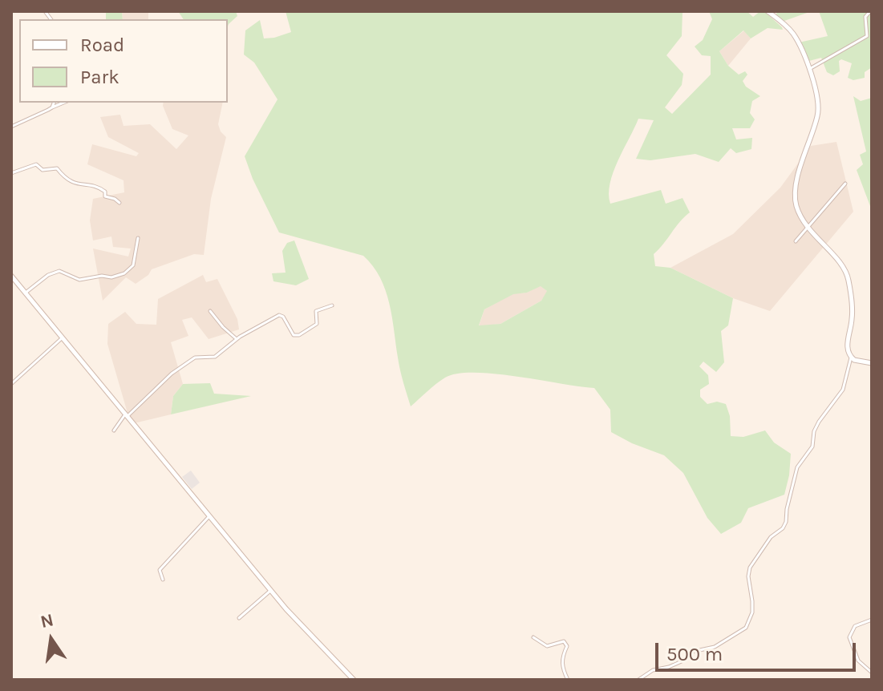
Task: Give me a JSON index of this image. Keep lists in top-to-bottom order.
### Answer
{
  "legend": ["Road", "Park"],
  "scale_bar": "500 m",
  "north": "top"
}
